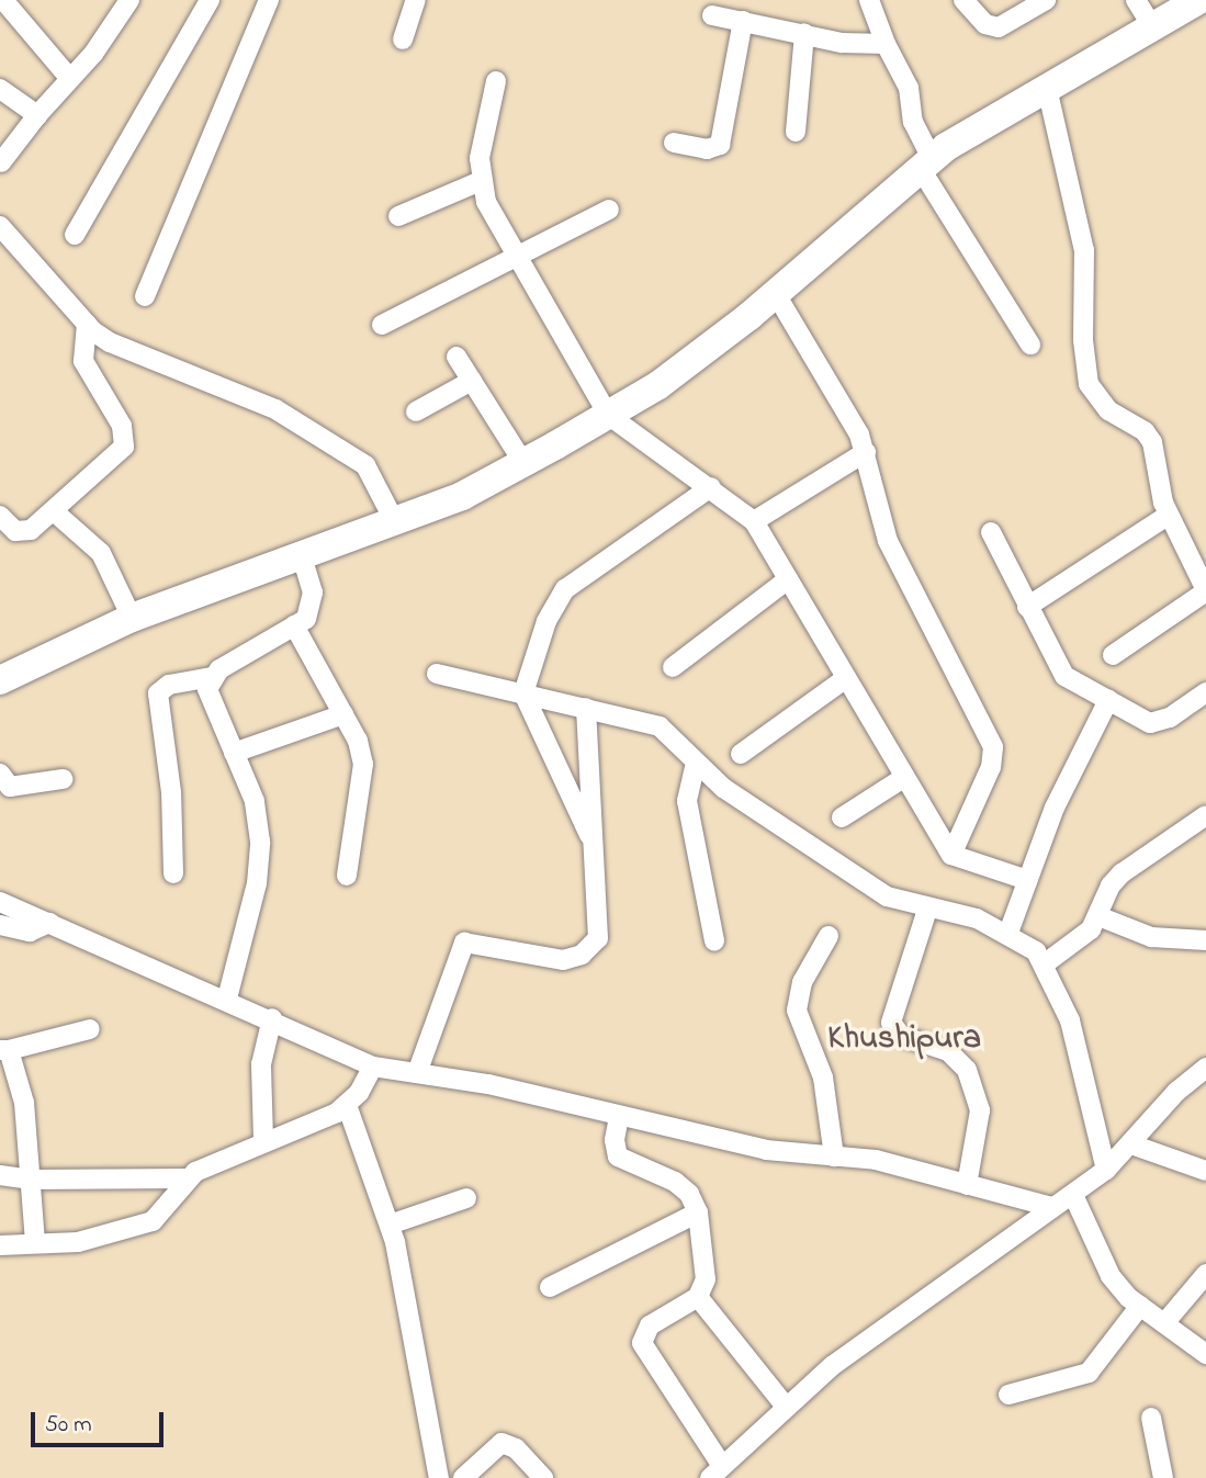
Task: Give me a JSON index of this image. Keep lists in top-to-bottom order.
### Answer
{
  "districts": ["Khushipura"],
  "scale_bar": "50 m"
}
